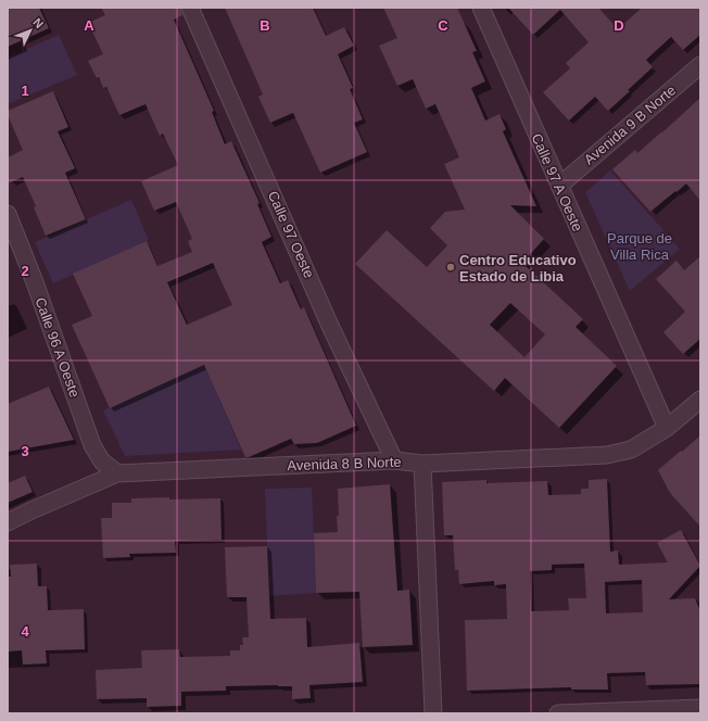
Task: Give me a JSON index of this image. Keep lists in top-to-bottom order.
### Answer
{
  "streets": {
    "street": [
      "Avenida 9 B Norte",
      "Calle 97 A Oeste",
      "Calle 97 Oeste",
      "Calle 96 A Oeste",
      "Avenida 8 B Norte"
    ]
  },
  "crossings": [
    ["Avenida 9 B Norte", "Calle 97 A Oeste"],
    ["Calle 97 A Oeste", "Avenida 8 B Norte"],
    ["Calle 97 Oeste", "Avenida 8 B Norte"],
    ["Calle 96 A Oeste", "Avenida 8 B Norte"]
  ],
  "parks": ["Parque de Villa Rica"],
  "places": ["Centro Educativo Estado de Libia"],
  "north": "top right",
  "grid": {
    "columns": [
      "A",
      "B",
      "C",
      "D"
    ],
    "rows": [
      "1",
      "2",
      "3",
      "4"
    ]
  }
}
